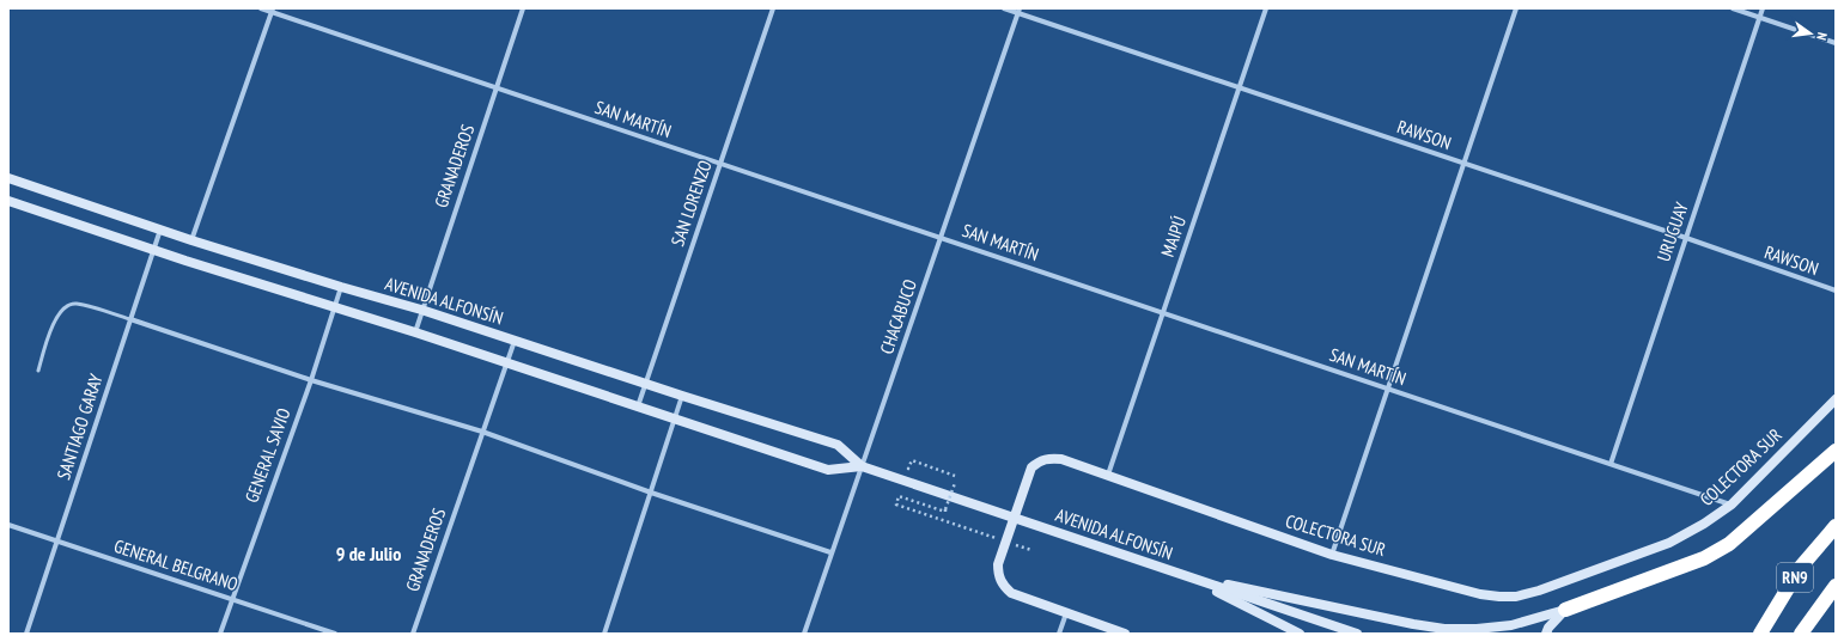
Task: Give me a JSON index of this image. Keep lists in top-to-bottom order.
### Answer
{
  "streets": {
    "highway": ["RN9"],
    "main road": ["AVENIDA ALFONSÍN", "COLECTORA SUR"],
    "street": [
      "SAN MARTÍN",
      "RAWSON",
      "GRANADEROS",
      "SAN LORENZO",
      "URUGUAY",
      "MAIPÚ",
      "CHACABUCO",
      "SANTIAGO GARAY",
      "GENERAL SAVIO",
      "GENERAL BELGRANO"
    ]
  },
  "crossings": [
    ["SAN MARTÍN", "GRANADEROS"],
    ["SAN MARTÍN", "SAN LORENZO"],
    ["SAN MARTÍN", "URUGUAY"],
    ["SAN MARTÍN", "MAIPÚ"],
    ["SAN MARTÍN", "CHACABUCO"],
    ["SAN MARTÍN", "COLECTORA SUR"],
    ["RAWSON", "URUGUAY"],
    ["RAWSON", "MAIPÚ"],
    ["RAWSON", "CHACABUCO"],
    ["GRANADEROS", "AVENIDA ALFONSÍN"],
    ["SAN LORENZO", "AVENIDA ALFONSÍN"],
    ["MAIPÚ", "COLECTORA SUR"],
    ["AVENIDA ALFONSÍN", "CHACABUCO"],
    ["AVENIDA ALFONSÍN", "SANTIAGO GARAY"],
    ["AVENIDA ALFONSÍN", "GENERAL SAVIO"],
    ["AVENIDA ALFONSÍN", "COLECTORA SUR"],
    ["SANTIAGO GARAY", "GENERAL BELGRANO"],
    ["GENERAL SAVIO", "GENERAL BELGRANO"]
  ],
  "districts": ["9 de Julio"],
  "north": "right"
}
